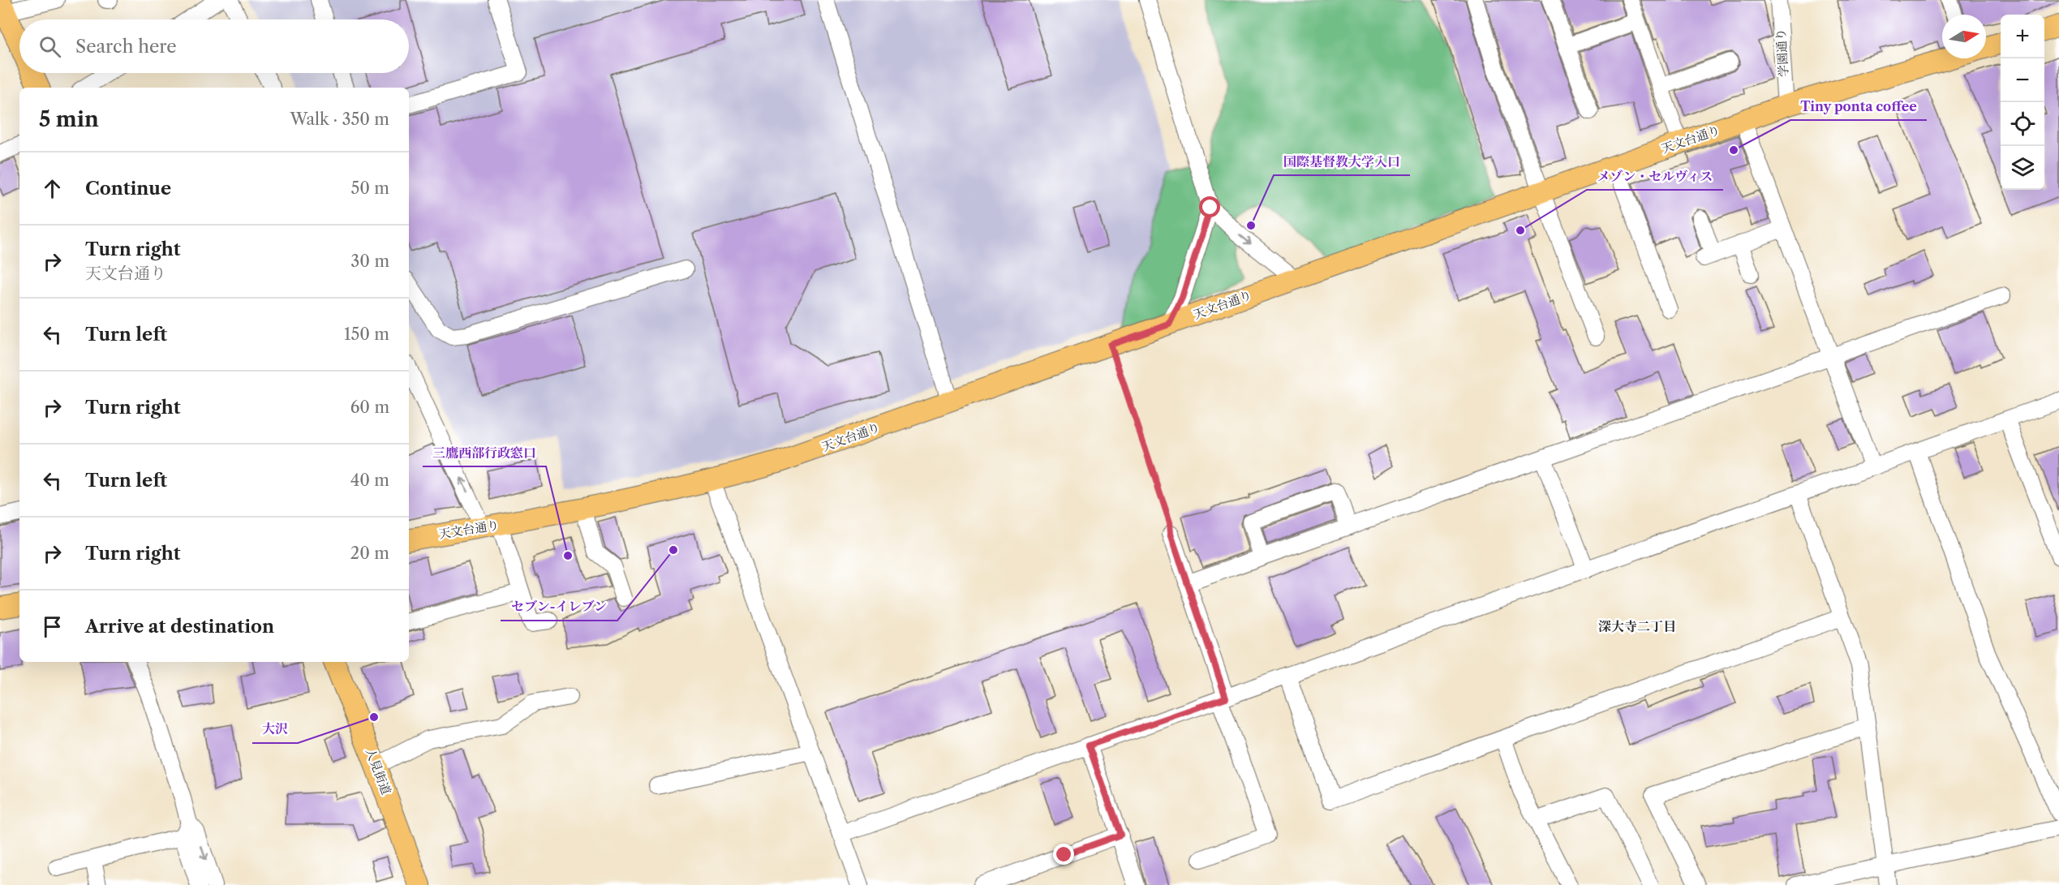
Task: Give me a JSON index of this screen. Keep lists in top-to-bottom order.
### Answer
{
  "streets": {
    "main road": ["天文台通り", "人見街道"],
    "street": ["学園通り"]
  },
  "crossings": [
    ["学園通り", "天文台通り"]
  ],
  "districts": ["深大寺二丁目"],
  "places": [
    "Tiny ponta coffee",
    "国際基督教大学入口",
    "メゾン・セルヴィス",
    "セブン-イレブン",
    "三鷹西部行政窓口",
    "大沢"
  ],
  "north": "right",
  "page": {
    "map_buttons": ["+", "−"],
    "search": "Search here",
    "heading": ["5 min", "Walk · 350 m"],
    "list": [
      ["Continue", "50 m"],
      ["Turn right", "天文台通り", "30 m"],
      ["Turn left", "150 m"],
      ["Turn right", "60 m"],
      ["Turn left", "40 m"],
      ["Turn right", "20 m"],
      "Arrive at destination"
    ]
  }
}
